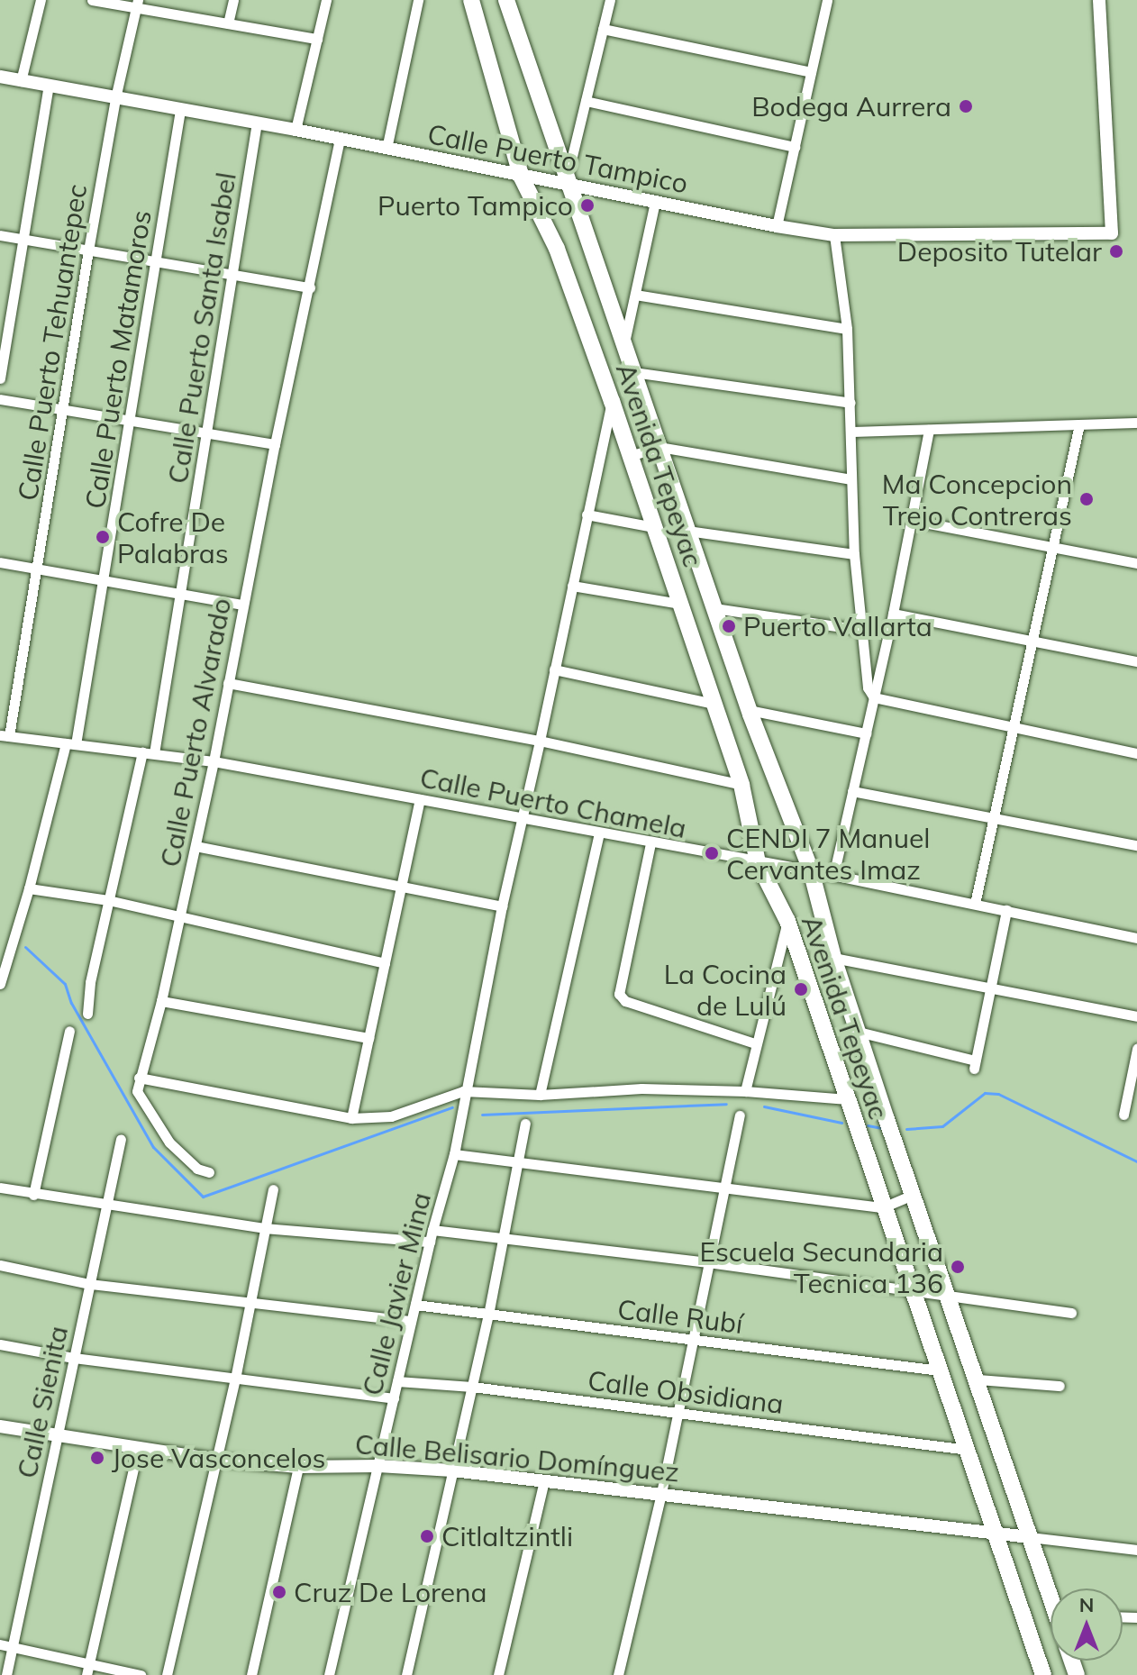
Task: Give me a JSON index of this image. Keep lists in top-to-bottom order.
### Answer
{
  "streets": {
    "main road": ["Avenida Tepeyac"],
    "street": [
      "Calle Puerto Tampico",
      "Calle Puerto Santa Isabel",
      "Calle Puerto Tehuantepec",
      "Calle Puerto Matamoros",
      "Calle Puerto Alvarado",
      "Calle Puerto Chamela",
      "Calle Javier Mina",
      "Calle Rubí",
      "Calle Obsidiana",
      "Calle Sienita",
      "Calle Belisario Domínguez"
    ]
  },
  "crossings": [
    ["Calle Puerto Tampico", "Calle Puerto Santa Isabel"],
    ["Calle Puerto Tampico", "Calle Puerto Tehuantepec"],
    ["Calle Puerto Tampico", "Calle Puerto Matamoros"],
    ["Calle Puerto Tampico", "Avenida Tepeyac"],
    ["Calle Puerto Tampico", "Calle Puerto Alvarado"],
    ["Calle Puerto Santa Isabel", "Calle Puerto Chamela"],
    ["Calle Puerto Tehuantepec", "Calle Puerto Chamela"],
    ["Calle Puerto Matamoros", "Calle Puerto Chamela"],
    ["Avenida Tepeyac", "Calle Puerto Chamela"],
    ["Avenida Tepeyac", "Calle Javier Mina"],
    ["Avenida Tepeyac", "Calle Rubí"],
    ["Avenida Tepeyac", "Calle Obsidiana"],
    ["Avenida Tepeyac", "Calle Belisario Domínguez"],
    ["Calle Puerto Alvarado", "Calle Puerto Chamela"],
    ["Calle Puerto Chamela", "Calle Javier Mina"],
    ["Calle Javier Mina", "Calle Rubí"],
    ["Calle Javier Mina", "Calle Obsidiana"],
    ["Calle Javier Mina", "Calle Belisario Domínguez"],
    ["Calle Sienita", "Calle Belisario Domínguez"]
  ],
  "places": [
    "Bodega Aurrera",
    "Puerto Tampico",
    "Deposito Tutelar",
    "Ma Concepcion Trejo Contreras",
    "Cofre De Palabras",
    "Puerto Vallarta",
    "CENDI 7 Manuel Cervantes Imaz",
    "La Cocina de Lulú",
    "Escuela Secundaria Tecnica 136",
    "Jose Vasconcelos",
    "Citlaltzintli",
    "Cruz De Lorena"
  ],
  "north": "top"
}
